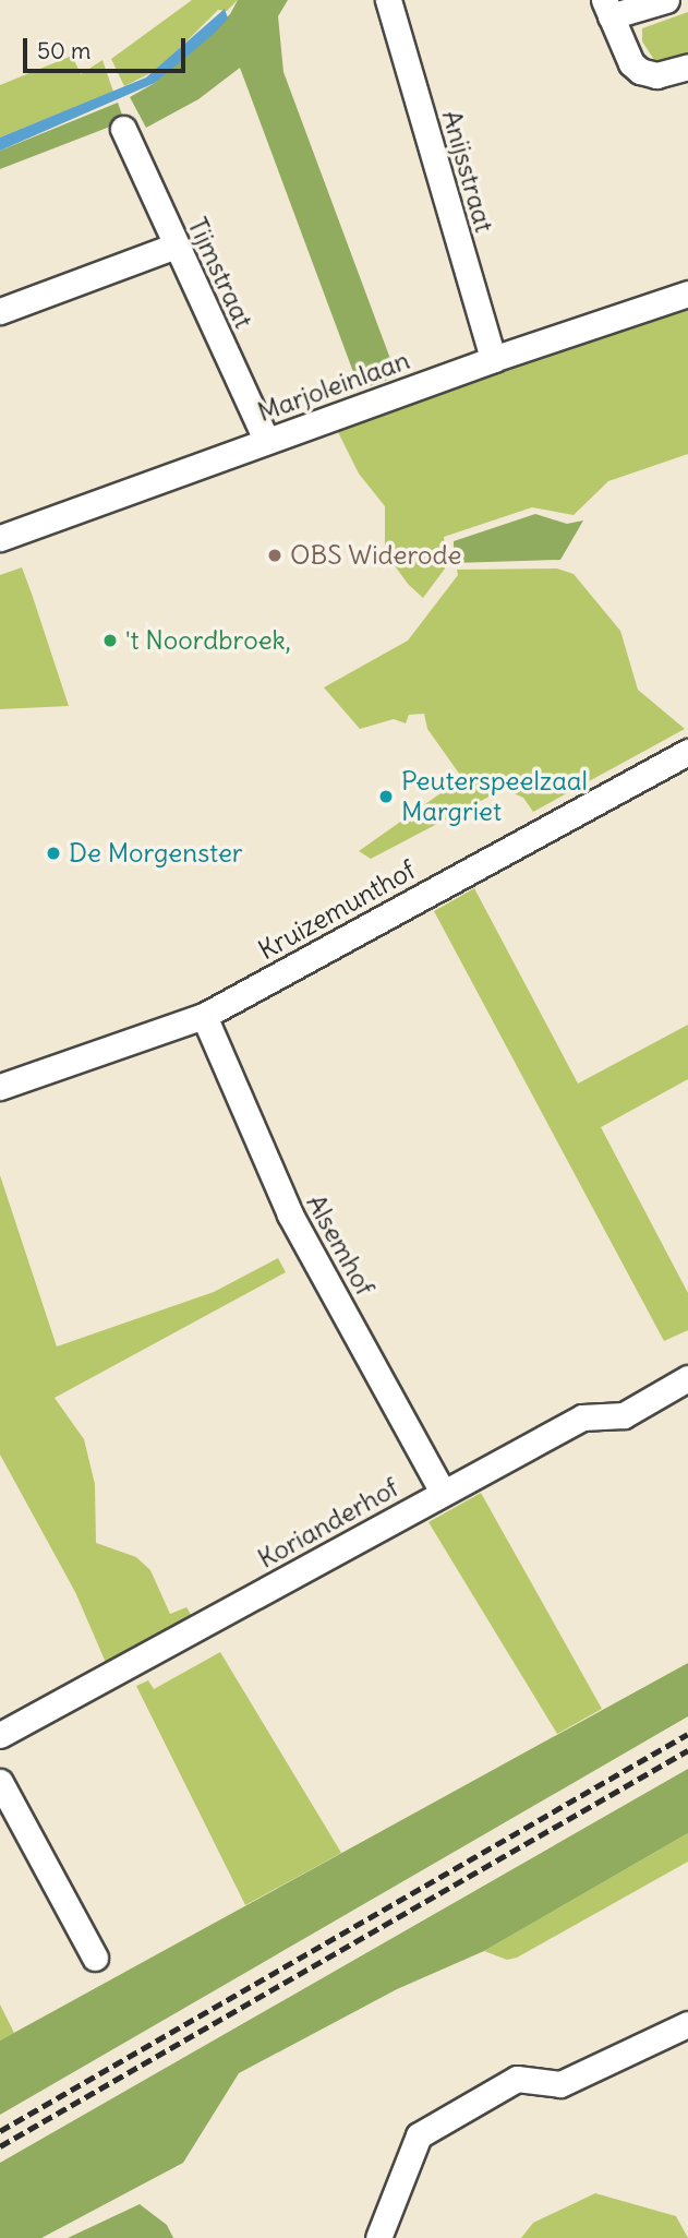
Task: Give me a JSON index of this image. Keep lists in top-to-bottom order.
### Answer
{
  "streets": {
    "street": [
      "Anijsstraat",
      "Tijmstraat",
      "Marjoleinlaan",
      "Kruizemunthof",
      "Alsemhof",
      "Korianderhof"
    ]
  },
  "crossings": [
    ["Anijsstraat", "Marjoleinlaan"],
    ["Tijmstraat", "Marjoleinlaan"],
    ["Kruizemunthof", "Alsemhof"],
    ["Alsemhof", "Korianderhof"]
  ],
  "places": [
    "OBS Widerode",
    "'t Noordbroek,",
    "Peuterspeelzaal Margriet",
    "De Morgenster"
  ],
  "scale_bar": "50 m"
}
